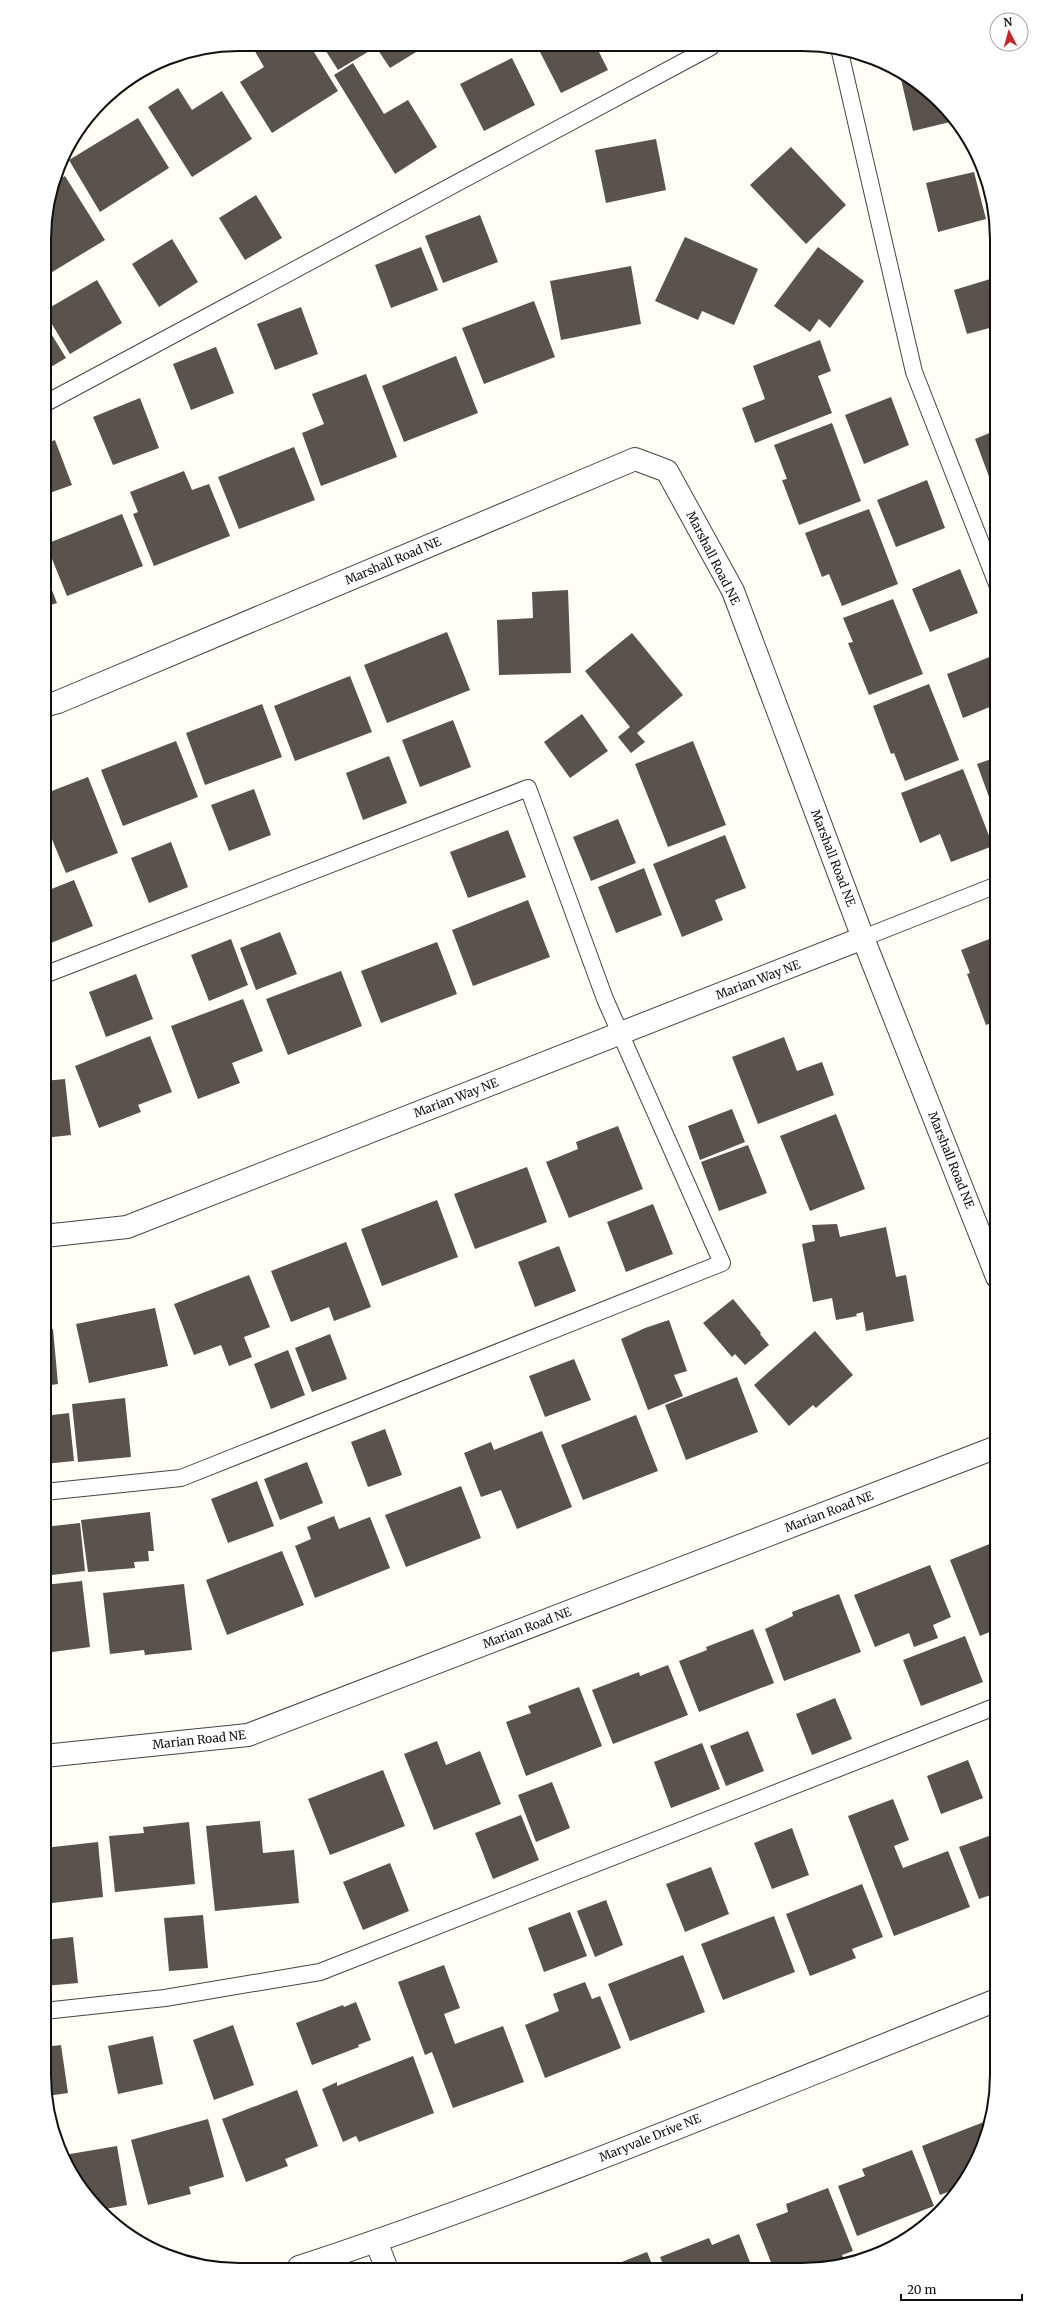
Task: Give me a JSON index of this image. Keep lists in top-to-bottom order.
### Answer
{
  "streets": {
    "street": [
      "Marshall Road NE",
      "Marian Way NE",
      "Marian Road NE",
      "Maryvale Drive NE"
    ]
  },
  "crossings": [
    ["Marshall Road NE", "Marian Way NE"]
  ],
  "scale_bar": "20 m",
  "north": "top"
}
